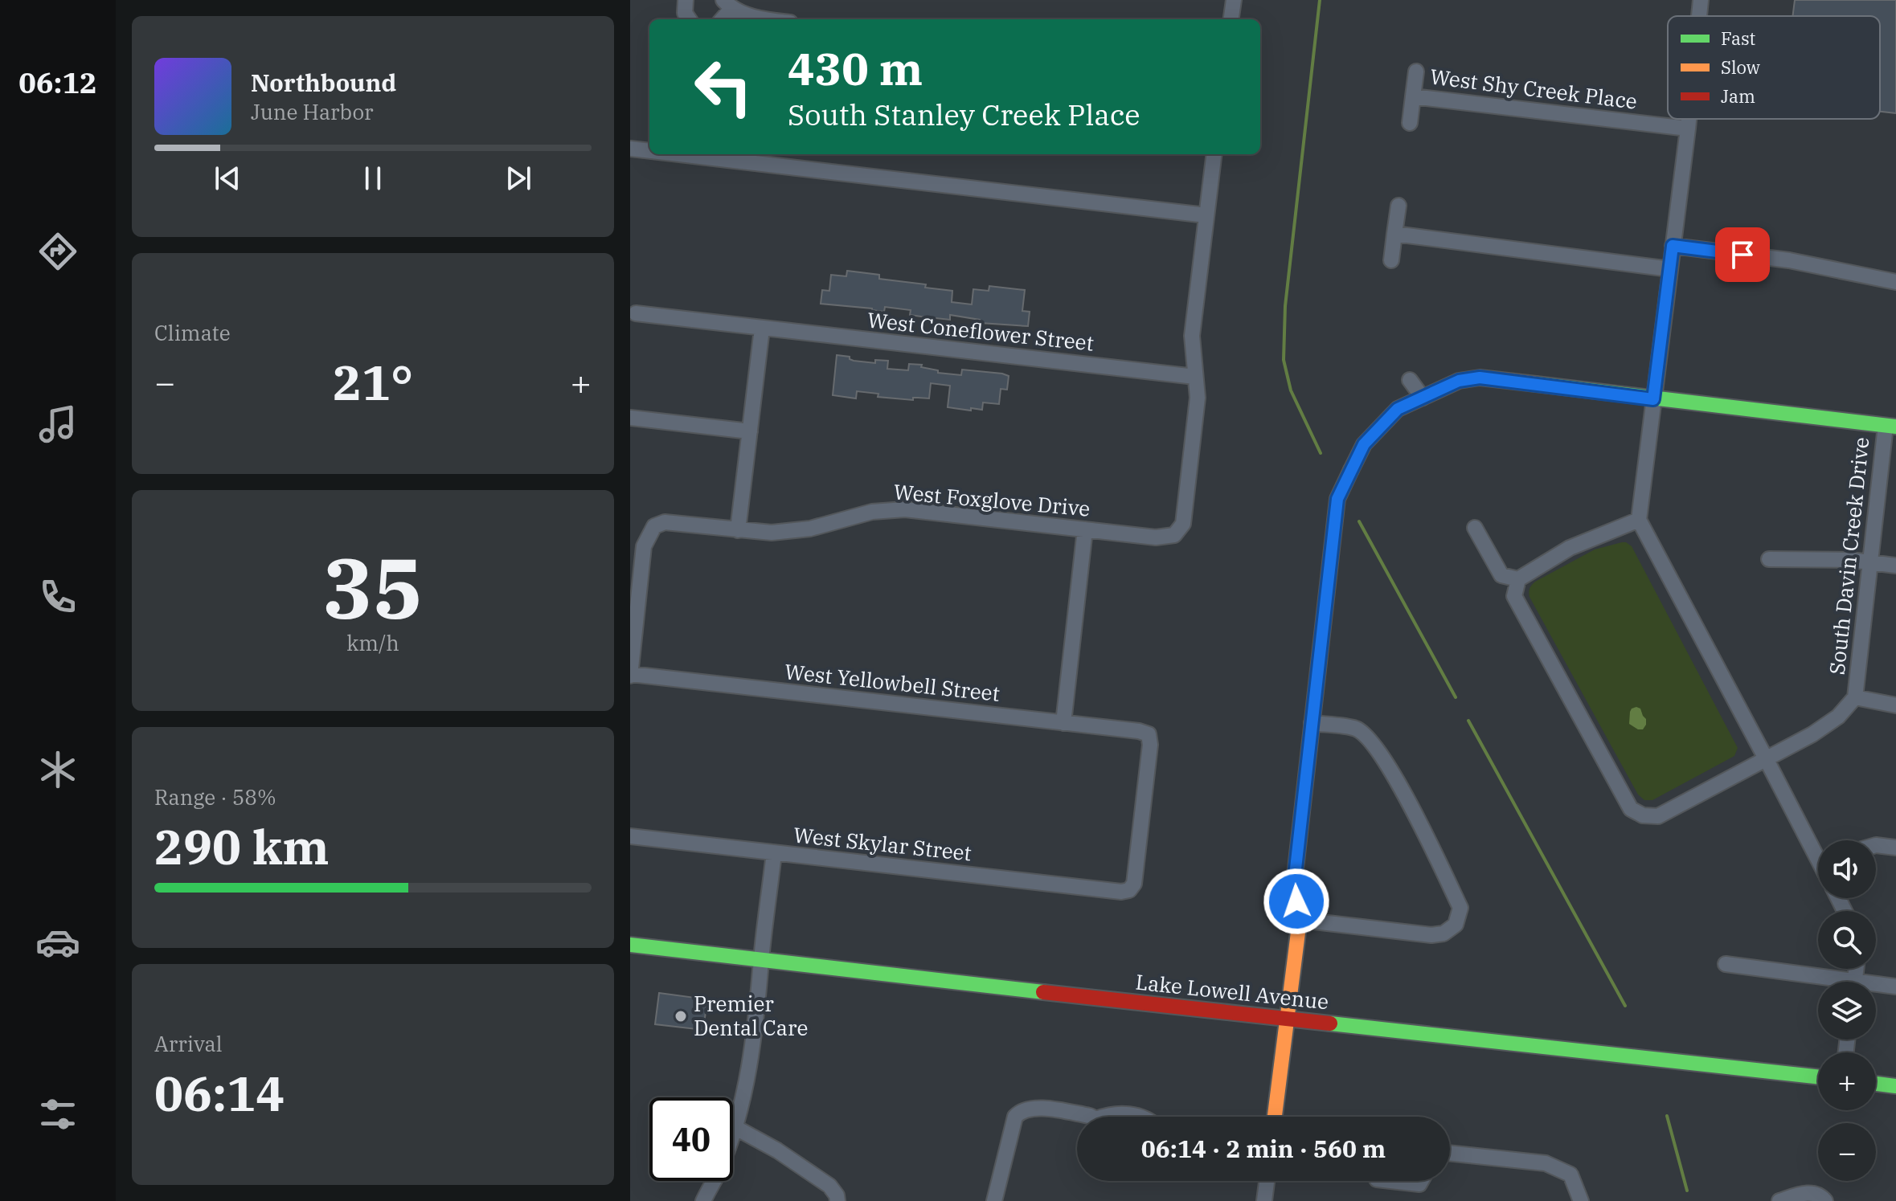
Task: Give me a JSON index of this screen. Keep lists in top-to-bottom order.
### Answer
{
  "streets": {
    "street": [
      "West Shy Creek Place",
      "West Coneflower Street",
      "West Foxglove Drive",
      "South Davin Creek Drive",
      "West Yellowbell Street",
      "West Skylar Street",
      "Lake Lowell Avenue"
    ]
  },
  "crossings": [
    ["West Coneflower Street", "West Foxglove Drive"],
    ["West Foxglove Drive", "West Yellowbell Street"],
    ["West Yellowbell Street", "West Skylar Street"]
  ],
  "places": ["Premier Dental Care"],
  "legend": ["Fast", "Slow", "Jam"],
  "page": {
    "tabs": "06:12",
    "turn": ["430 m", "South Stanley Creek Place"],
    "song": ["Northbound", "June Harbor"],
    "tile": [
      "Climate",
      ["35", "km/h"],
      ["Range · 58%", "290 km"],
      ["Arrival", "06:14"]
    ],
    "heat": ["−", "21°", "+"],
    "map_buttons": ["+", "−"],
    "limit": "40",
    "trip": "06:14 · 2 min · 560 m"
  }
}
